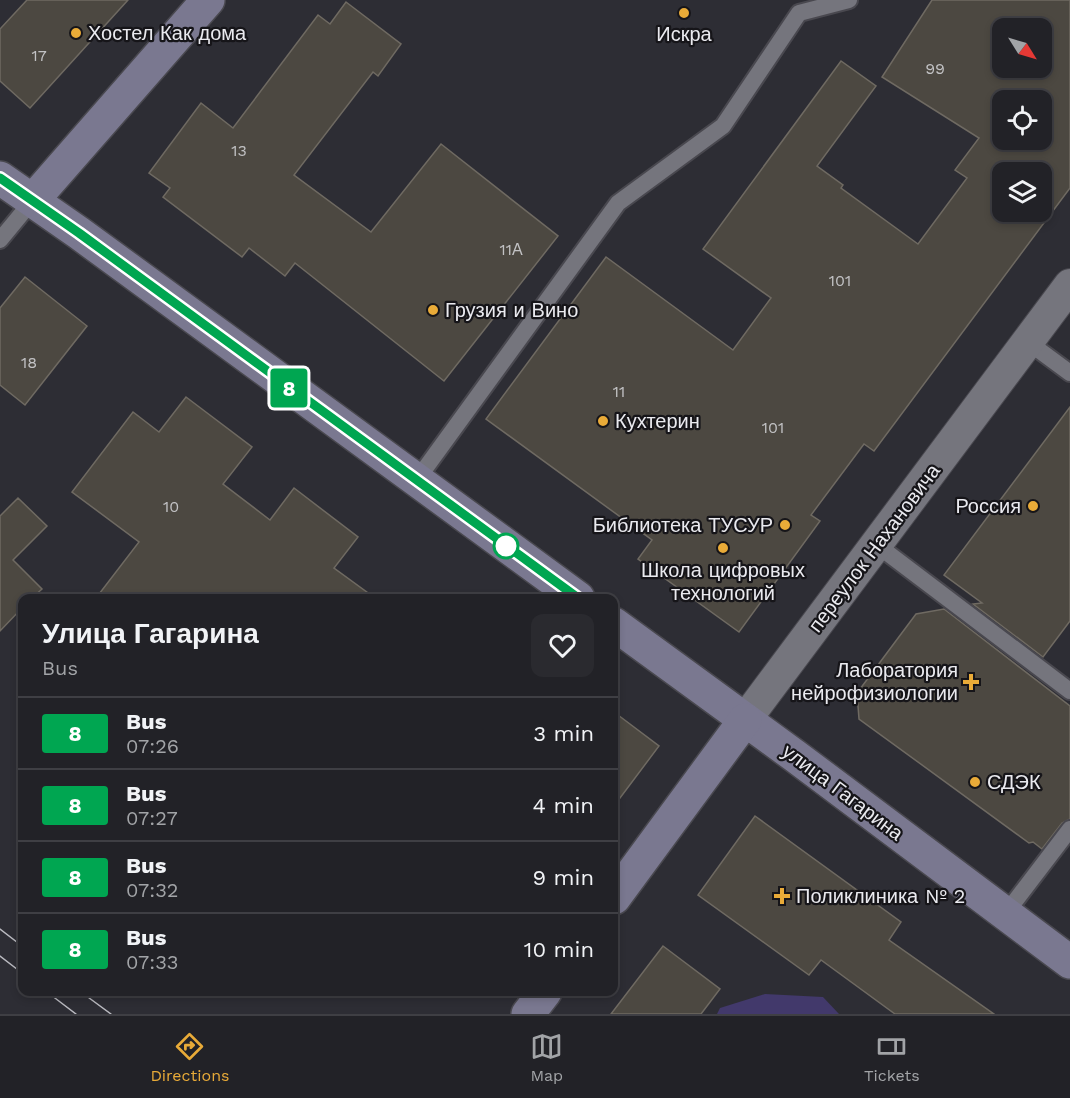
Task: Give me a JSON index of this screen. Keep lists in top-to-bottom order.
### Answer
{
  "streets": {
    "main road": ["переулок Нахановича", "улица Гагарина"]
  },
  "crossings": [
    ["переулок Нахановича", "улица Гагарина"]
  ],
  "places": {
    "other": [
      "Искра",
      "Хостел Как дома",
      "Грузия и Вино",
      "Кухтерин",
      "Россия",
      "Библиотека ТУСУР",
      "Школа цифровых технологий",
      "СДЭК"
    ],
    "health": ["Лаборатория нейрофизиологии", "Поликлиника № 2"]
  },
  "lines": ["bus line 8"],
  "house_numbers": [
    "17",
    "99",
    "13",
    "11А",
    "101",
    "18",
    "11",
    "101",
    "10"
  ],
  "north": "bottom right",
  "page": {
    "on_map": "8",
    "heading": ["Улица Гагарина", "Bus"],
    "list": [
      {
        "mark": "8",
        "name": "Bus",
        "note": "07:26",
        "value": "3 min"
      },
      {
        "mark": "8",
        "name": "Bus",
        "note": "07:27",
        "value": "4 min"
      },
      {
        "mark": "8",
        "name": "Bus",
        "note": "07:32",
        "value": "9 min"
      },
      {
        "mark": "8",
        "name": "Bus",
        "note": "07:33",
        "value": "10 min"
      }
    ],
    "tabs": ["Directions", "Map", "Tickets"]
  }
}
